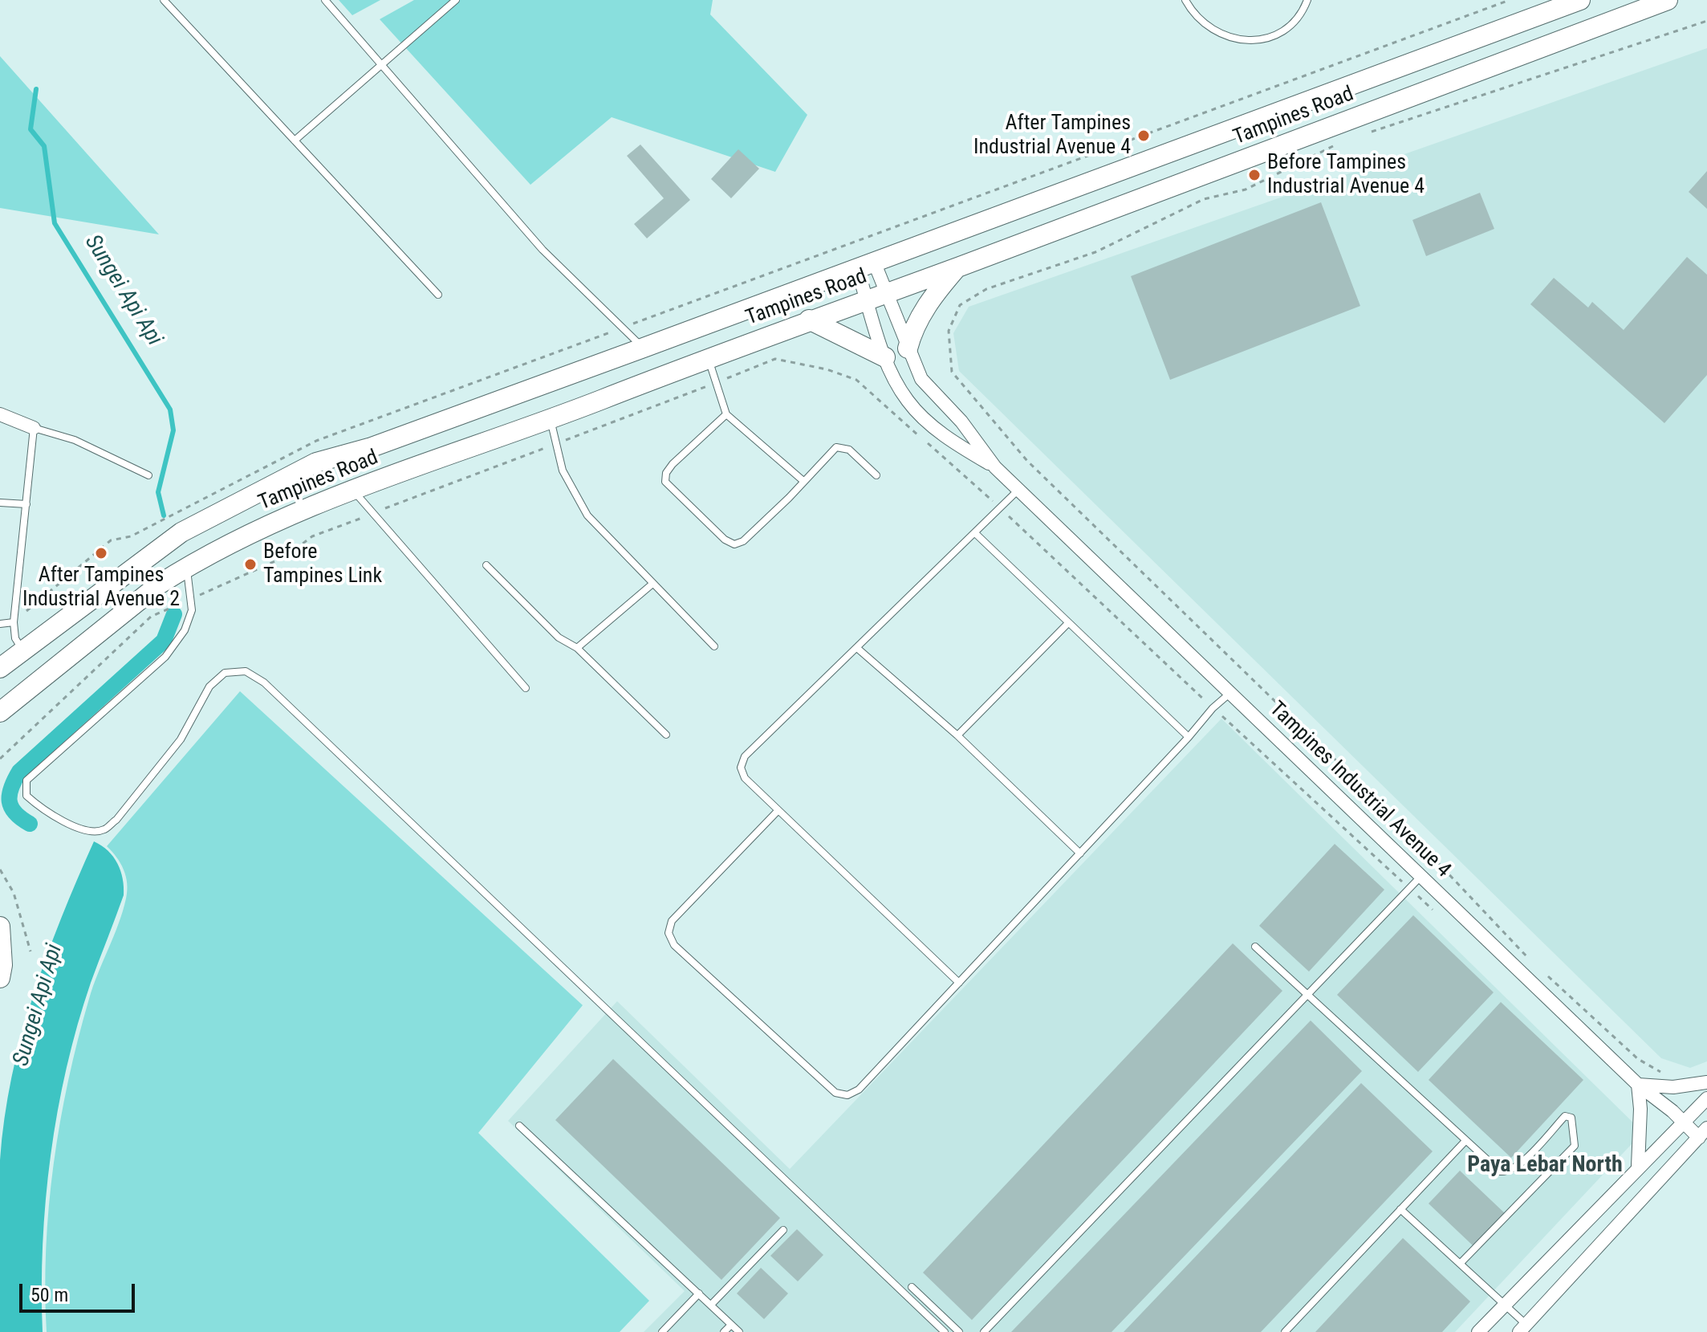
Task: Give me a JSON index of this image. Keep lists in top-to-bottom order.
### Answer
{
  "streets": {
    "main road": ["Tampines Road"],
    "street": ["Tampines Industrial Avenue 4"]
  },
  "crossings": [
    ["Tampines Road", "Tampines Industrial Avenue 4"]
  ],
  "districts": ["Paya Lebar North"],
  "water": ["Sungei Api Api"],
  "places": [
    "After Tampines Industrial Avenue 4",
    "Before Tampines Industrial Avenue 4",
    "After Tampines Industrial Avenue 2",
    "Before Tampines Link"
  ],
  "scale_bar": "50 m"
}
